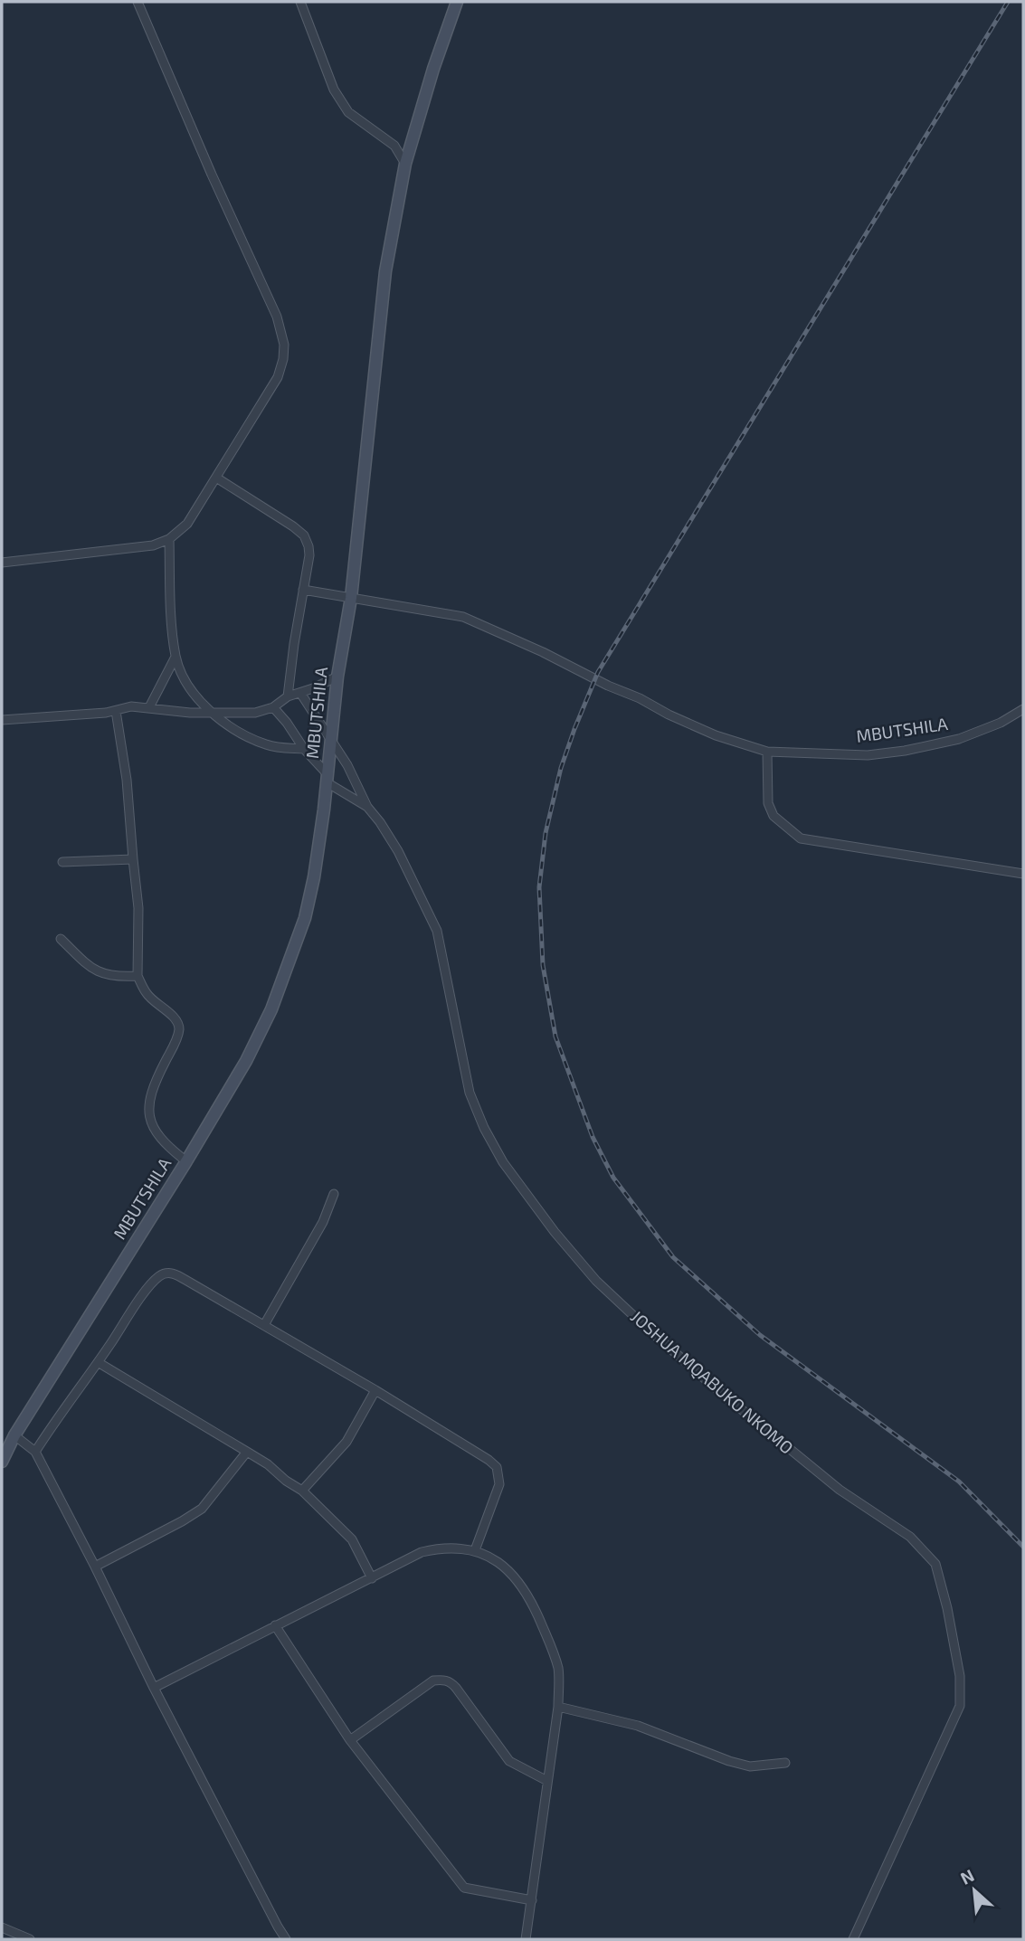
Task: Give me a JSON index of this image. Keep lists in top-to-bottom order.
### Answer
{
  "streets": {
    "street": ["MBUTSHILA", "JOSHUA MQABUKO NKOMO"]
  },
  "north": "top left"
}
